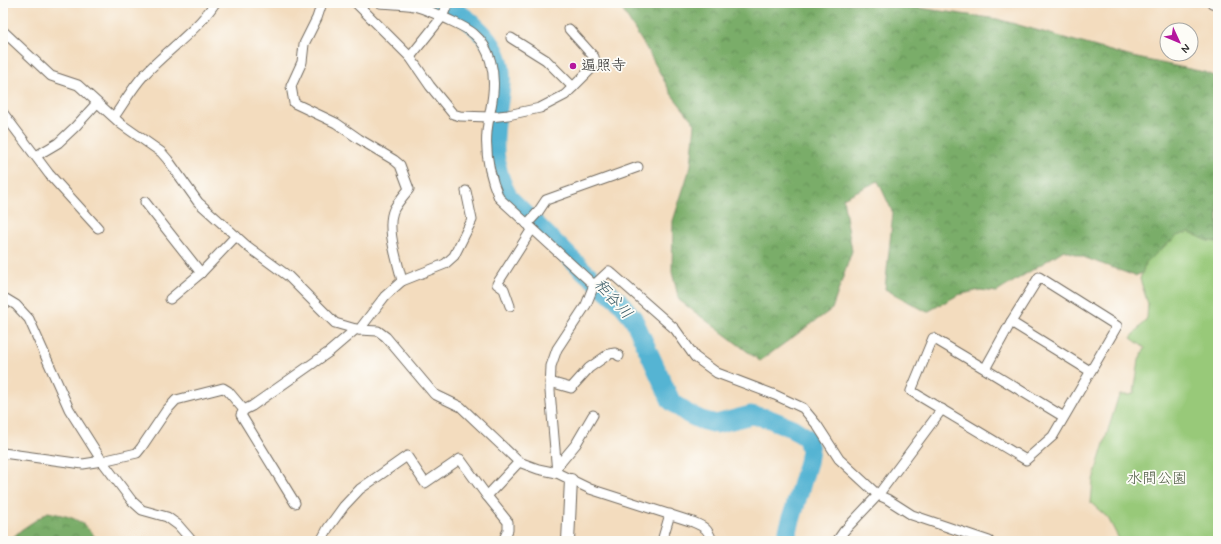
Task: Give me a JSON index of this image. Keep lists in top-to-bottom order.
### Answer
{
  "water": ["秬谷川"],
  "parks": ["水間公園"],
  "places": ["遍照寺"],
  "north": "bottom right"
}
